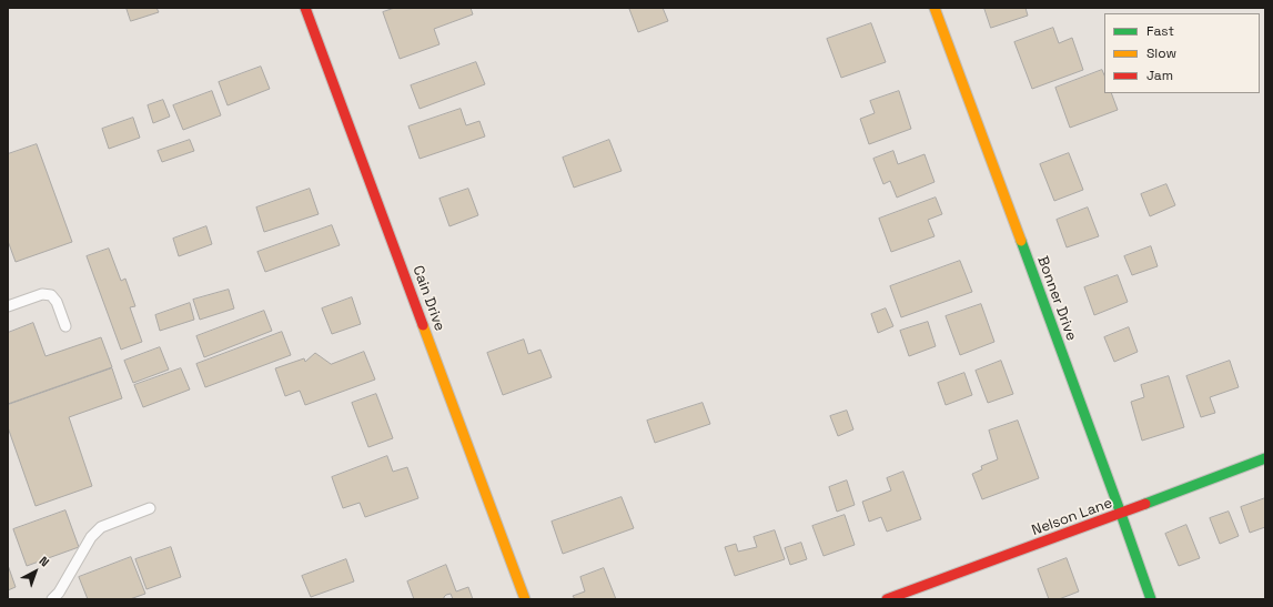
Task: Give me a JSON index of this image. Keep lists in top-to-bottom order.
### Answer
{
  "streets": {
    "street": ["Cain Drive", "Bonner Drive", "Nelson Lane"]
  },
  "crossings": [
    ["Bonner Drive", "Nelson Lane"]
  ],
  "legend": ["Fast", "Slow", "Jam"],
  "north": "top right"
}
